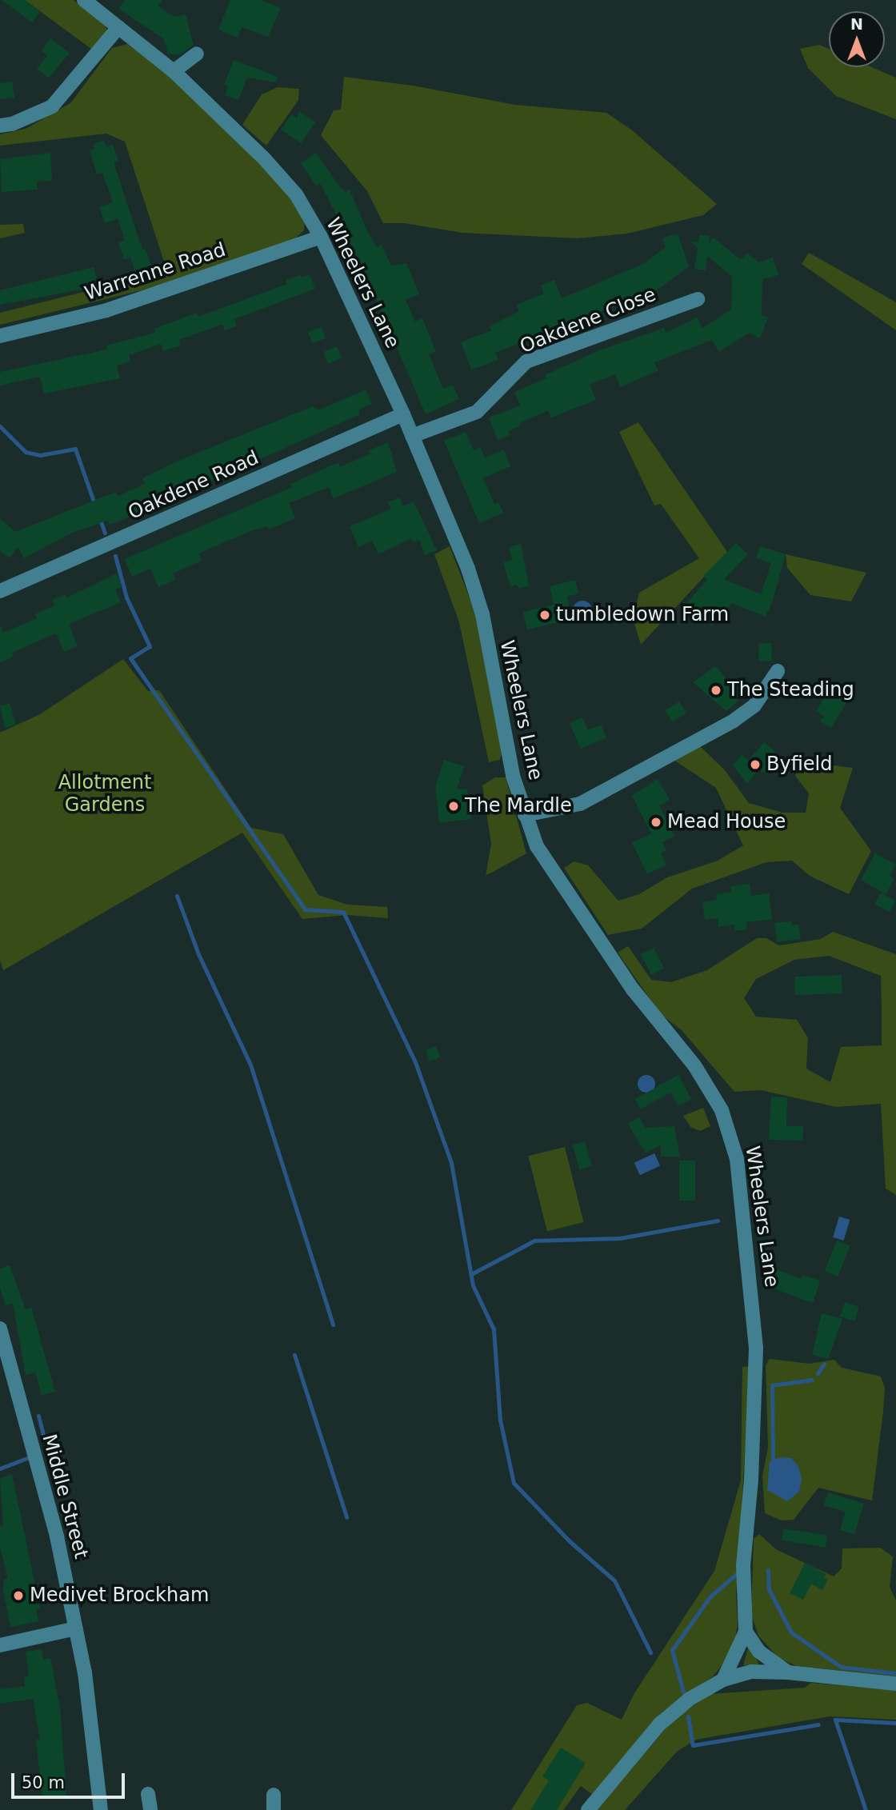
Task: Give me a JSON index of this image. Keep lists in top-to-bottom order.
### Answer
{
  "streets": {
    "street": [
      "Warrenne Road",
      "Wheelers Lane",
      "Oakdene Close",
      "Oakdene Road",
      "Middle Street"
    ]
  },
  "crossings": [
    ["Warrenne Road", "Wheelers Lane"],
    ["Wheelers Lane", "Oakdene Close"],
    ["Wheelers Lane", "Oakdene Road"]
  ],
  "parks": ["Allotment Gardens"],
  "places": [
    "tumbledown Farm",
    "The Steading",
    "Byfield",
    "The Mardle",
    "Mead House",
    "Medivet Brockham"
  ],
  "scale_bar": "50 m",
  "north": "top"
}
